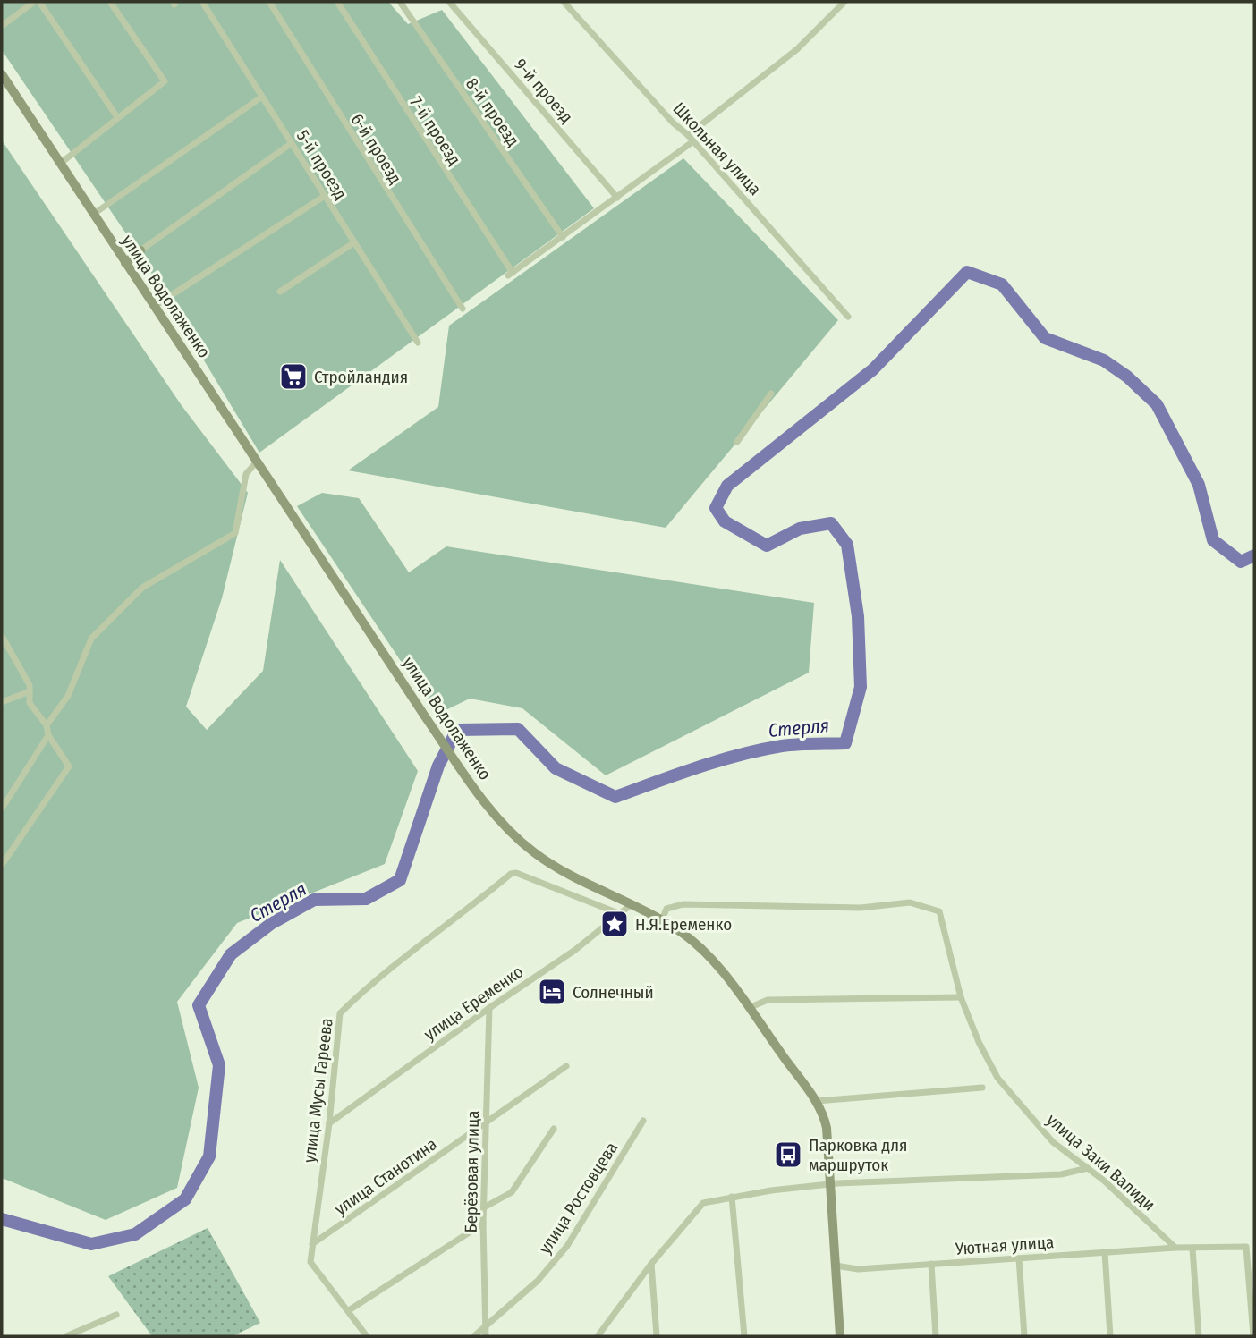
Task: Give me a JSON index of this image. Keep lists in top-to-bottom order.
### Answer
{
  "streets": {
    "main road": ["улица Водолаженко"],
    "street": [
      "9-й проезд",
      "8-й проезд",
      "7-й проезд",
      "6-й проезд",
      "Школьная улица",
      "5-й проезд",
      "улица Еременко",
      "улица Мусы Гареева",
      "улица Заки Валиди",
      "Берёзовая улица",
      "улица Станотина",
      "улица Ростовцева",
      "Уютная улица"
    ]
  },
  "crossings": [
    ["8-й проезд", "7-й проезд"],
    ["улица Водолаженко", "улица Еременко"],
    ["улица Водолаженко", "улица Заки Валиди"],
    ["улица Водолаженко", "Уютная улица"],
    ["улица Еременко", "улица Мусы Гареева"],
    ["улица Еременко", "Берёзовая улица"],
    ["улица Мусы Гареева", "улица Станотина"],
    ["улица Заки Валиди", "Уютная улица"],
    ["Берёзовая улица", "улица Станотина"],
    ["Берёзовая улица", "улица Ростовцева"]
  ],
  "water": ["Стерля"],
  "places": {
    "supermarket": ["Стройландия"],
    "place": ["Н.Я.Еременко"],
    "hotel": ["Солнечный"],
    "bus stop": ["Парковка для маршруток"]
  }
}
